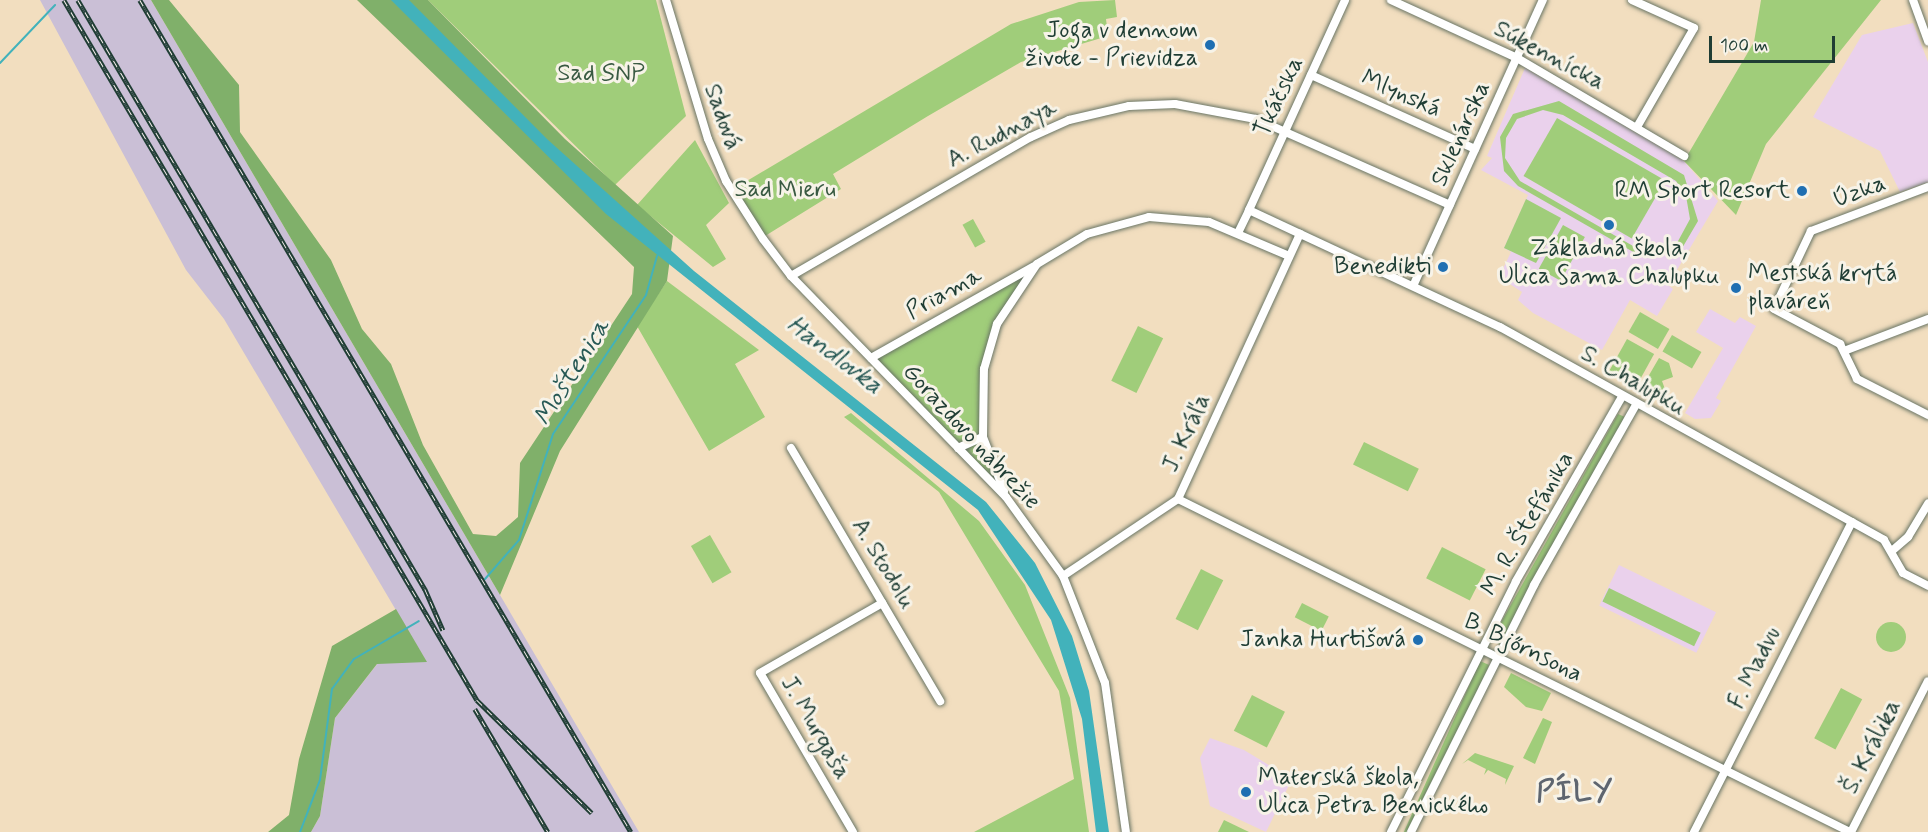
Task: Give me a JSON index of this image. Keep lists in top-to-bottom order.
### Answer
{
  "streets": {
    "street": [
      "Súkennícka",
      "Mlynská",
      "Tkáčska",
      "Sadová",
      "A. Rudnaya",
      "Sklenárska",
      "Úzka",
      "Priama",
      "S. Chalupku",
      "J. Kráľa",
      "Gorazdovo nábrežie",
      "M. R. Štefánika",
      "A. Stodolu",
      "B. Bjőrnsona",
      "F. Madvu",
      "J. Murgaša",
      "Š. Králika"
    ]
  },
  "crossings": [
    ["Súkennícka", "Sklenárska"],
    ["Mlynská", "Tkáčska"],
    ["Mlynská", "Sklenárska"],
    ["Tkáčska", "A. Rudnaya"],
    ["Tkáčska", "S. Chalupku"],
    ["Sadová", "Gorazdovo nábrežie"],
    ["A. Rudnaya", "Sklenárska"],
    ["A. Rudnaya", "Gorazdovo nábrežie"],
    ["Sklenárska", "S. Chalupku"],
    ["Priama", "Gorazdovo nábrežie"],
    ["S. Chalupku", "M. R. Štefánika"],
    ["S. Chalupku", "F. Madvu"],
    ["J. Kráľa", "Gorazdovo nábrežie"],
    ["J. Kráľa", "B. Bjőrnsona"],
    ["M. R. Štefánika", "B. Bjőrnsona"],
    ["A. Stodolu", "J. Murgaša"],
    ["B. Bjőrnsona", "F. Madvu"],
    ["B. Bjőrnsona", "Š. Králika"]
  ],
  "districts": ["PÍLY"],
  "water": ["Handlovka", "Moštenica"],
  "parks": ["Sad SNP", "Sad Mieru"],
  "places": [
    "Joga v dennom živote - Prievidza",
    "RM Sport Resort",
    "Základná škola, Ulica Sama Chalupku",
    "Benedikti",
    "Mestská krytá plaváreň",
    "Janka Hurtišová",
    "Materská škola, Ulica Petra Benického"
  ],
  "scale_bar": "100 m"
}
